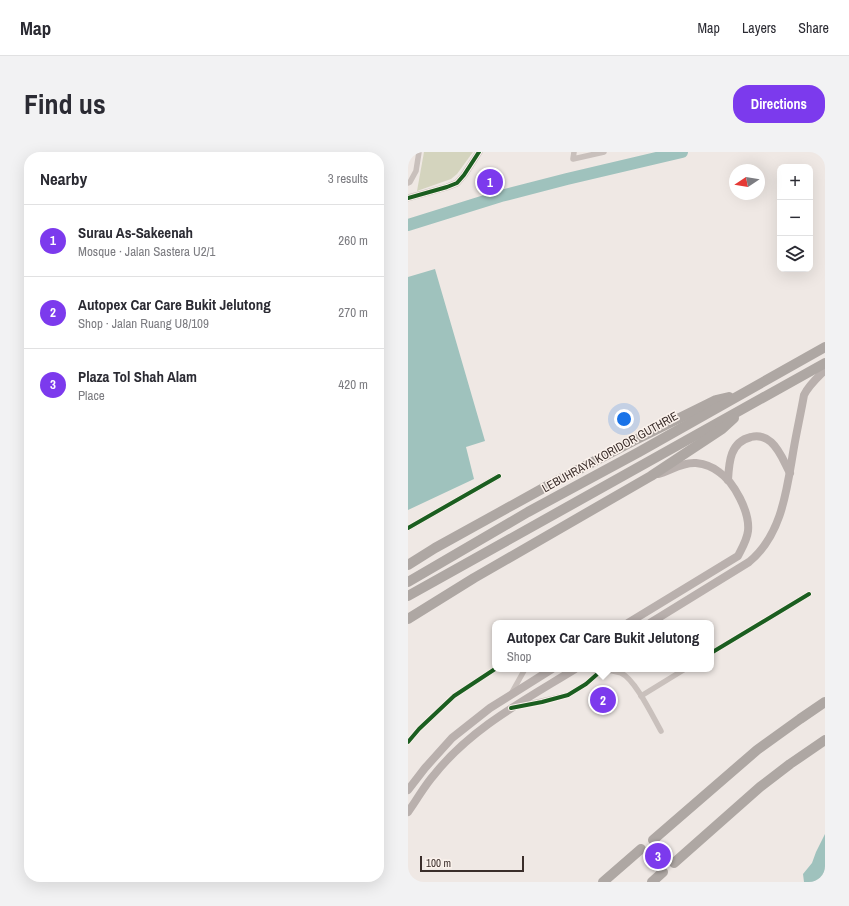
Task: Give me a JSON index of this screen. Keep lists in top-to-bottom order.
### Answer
{
  "streets": {
    "highway": ["LEBUHRAYA KORIDOR GUTHRIE"]
  },
  "scale_bar": "100 m",
  "north": "left",
  "page": {
    "header": "Map",
    "nav": ["Map", "Layers", "Share"],
    "title": "Find us",
    "buttons": "Directions",
    "heading": ["Nearby", "3 results"],
    "map_buttons": ["+", "−"],
    "pins": ["1", "2", "3"],
    "list": [
      {
        "mark": "1",
        "name": "Surau As-Sakeenah",
        "note": "Mosque · Jalan Sastera U2/1",
        "value": "260 m"
      },
      {
        "mark": "2",
        "name": "Autopex Car Care Bukit Jelutong",
        "note": "Shop · Jalan Ruang U8/109",
        "value": "270 m"
      },
      {
        "mark": "3",
        "name": "Plaza Tol Shah Alam",
        "note": "Place",
        "value": "420 m"
      }
    ],
    "popup": ["Autopex Car Care Bukit Jelutong", "Shop"],
    "scale": "100 m"
  }
}
